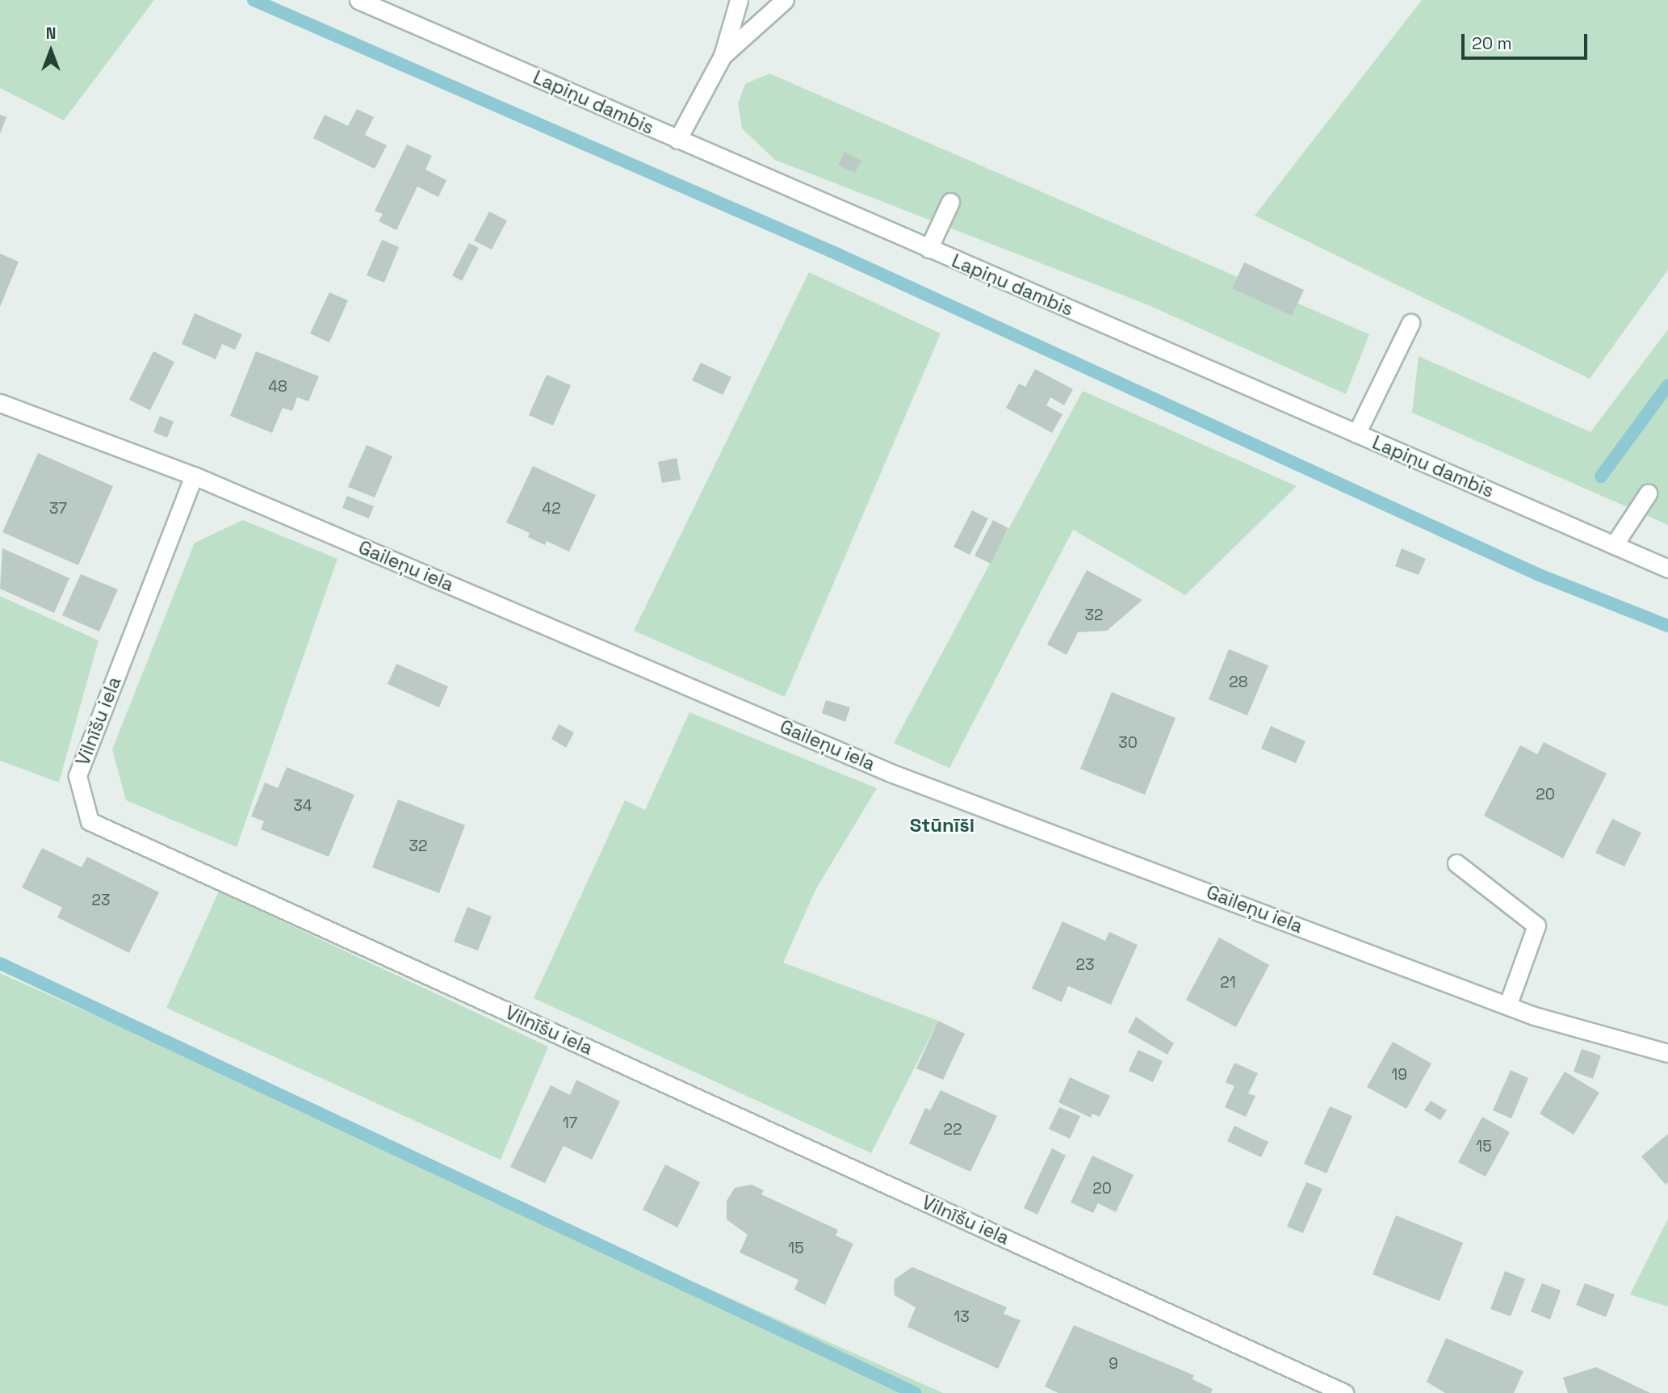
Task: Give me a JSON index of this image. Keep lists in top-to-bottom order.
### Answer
{
  "streets": {
    "street": ["Lapiņu dambis", "Gaileņu iela", "Vilnīšu iela"]
  },
  "crossings": [
    ["Gaileņu iela", "Vilnīšu iela"]
  ],
  "districts": ["Stūnīši"],
  "house_numbers": [
    "48",
    "37",
    "42",
    "32",
    "28",
    "30",
    "20",
    "34",
    "32",
    "23",
    "23",
    "21",
    "19",
    "17",
    "22",
    "15",
    "20",
    "15",
    "13",
    "9"
  ],
  "scale_bar": "20 m",
  "north": "top"
}
